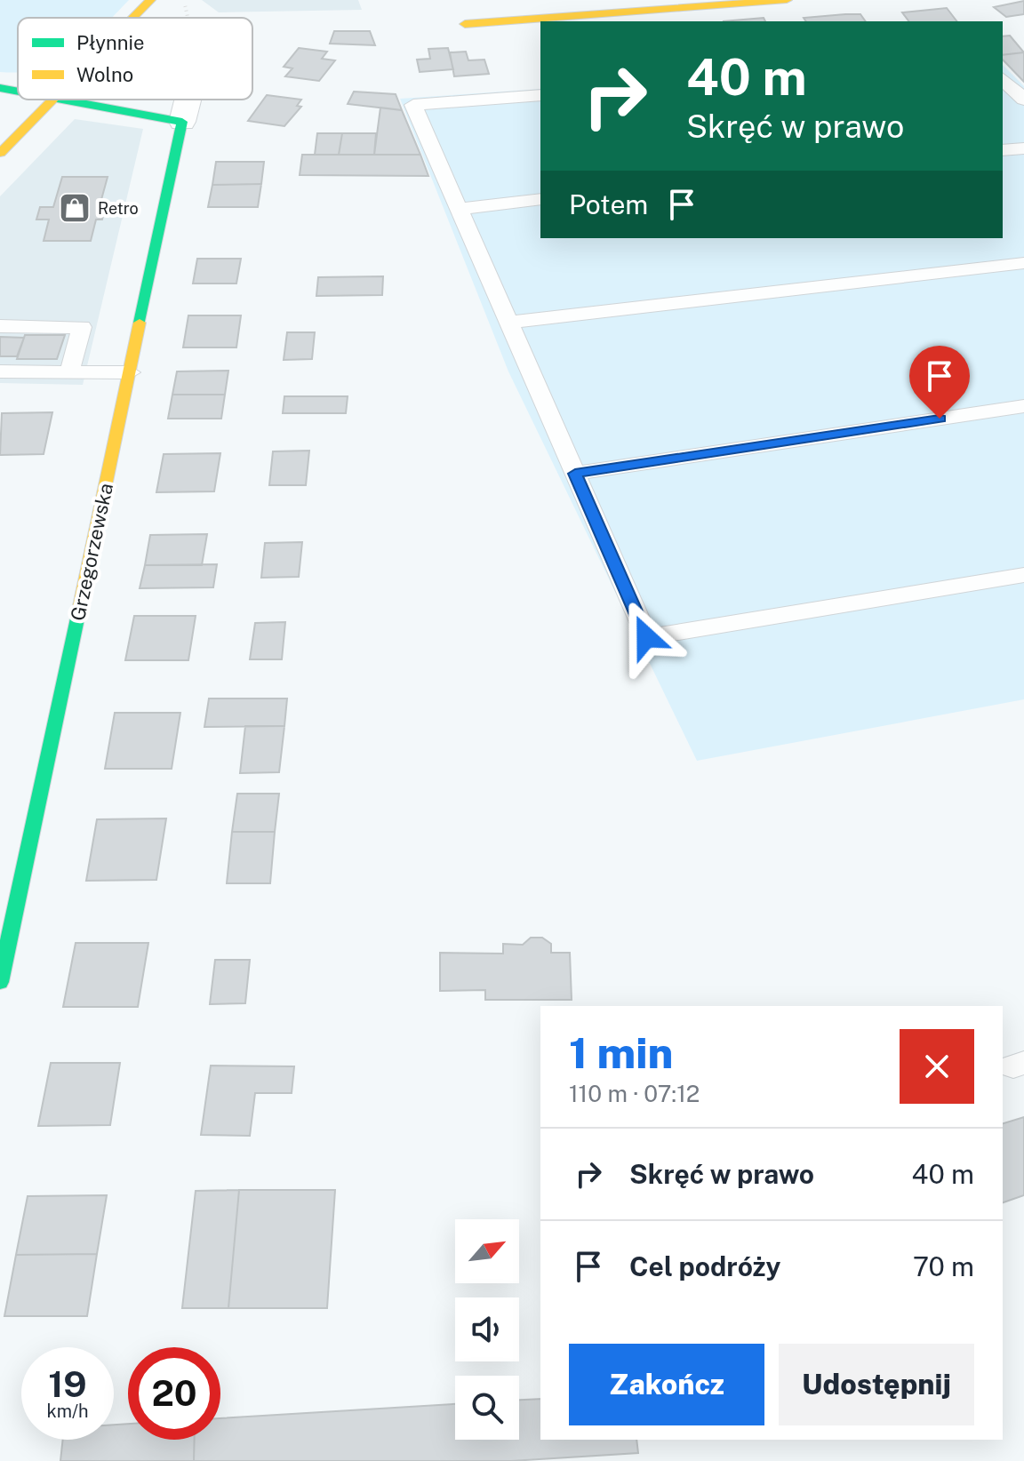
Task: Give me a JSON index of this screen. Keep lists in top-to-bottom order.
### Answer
{
  "streets": {
    "street": ["Grzegorzewska"]
  },
  "places": {
    "shop": ["Retro"]
  },
  "legend": ["Płynnie", "Wolno"],
  "north": "top right",
  "page": {
    "turn": ["40 m", "Skręć w prawo"],
    "then": "Potem",
    "heading": ["1 min", "110 m · 07:12"],
    "list": [
      {
        "name": "Skręć w prawo",
        "value": "40 m"
      },
      {
        "name": "Cel podróży",
        "value": "70 m"
      }
    ],
    "buttons": ["Zakończ", "Udostępnij"],
    "speed": "19 km/h",
    "limit": "20"
  }
}
